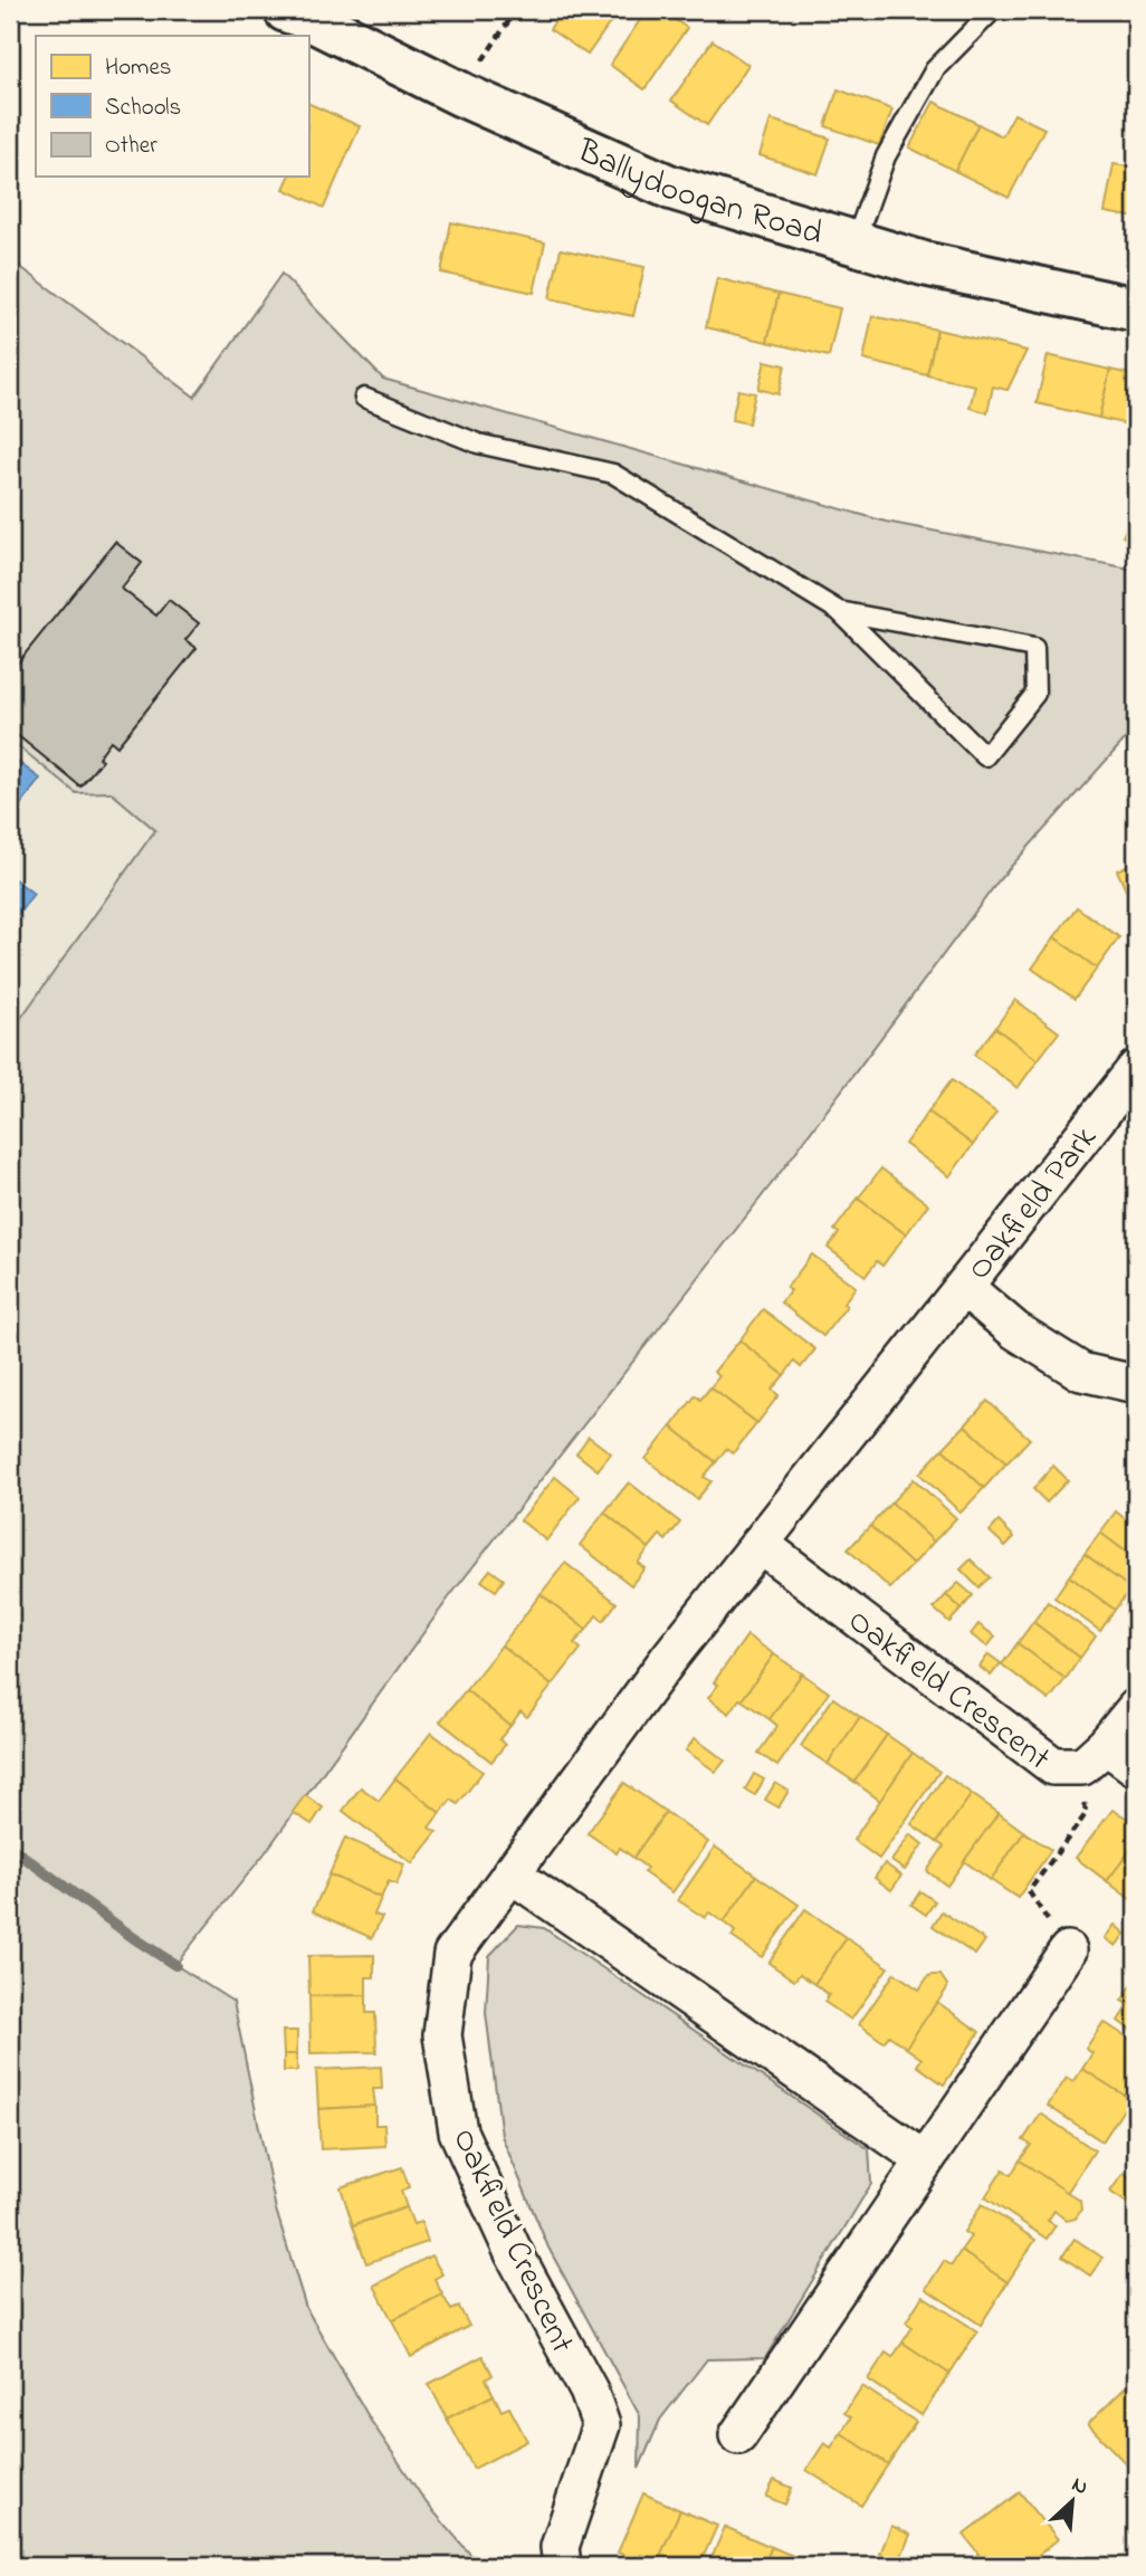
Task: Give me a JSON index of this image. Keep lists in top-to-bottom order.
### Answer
{
  "streets": {
    "street": ["Ballydoogan Road", "Oakfield Park", "Oakfield Crescent"]
  },
  "crossings": [
    ["Oakfield Park", "Oakfield Crescent"]
  ],
  "legend": ["Homes", "Schools", "Other"],
  "north": "top right"
}
